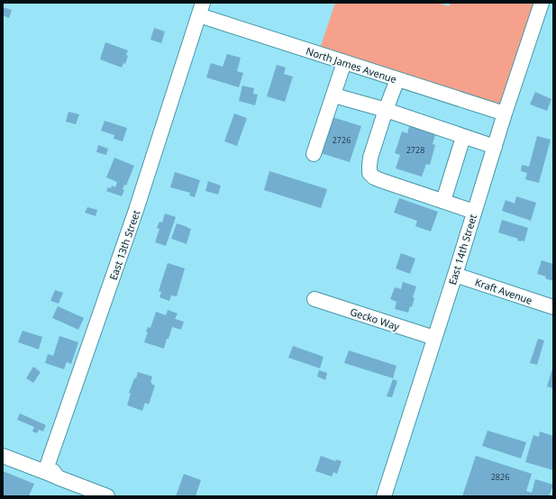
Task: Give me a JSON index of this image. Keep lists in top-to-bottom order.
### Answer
{
  "streets": {
    "street": [
      "North James Avenue",
      "East 13th Street",
      "East 14th Street",
      "Kraft Avenue",
      "Gecko Way"
    ]
  },
  "crossings": [
    ["North James Avenue", "East 13th Street"],
    ["North James Avenue", "East 14th Street"],
    ["East 14th Street", "Kraft Avenue"],
    ["East 14th Street", "Gecko Way"]
  ],
  "house_numbers": ["2726", "2728", "2826"]
}
